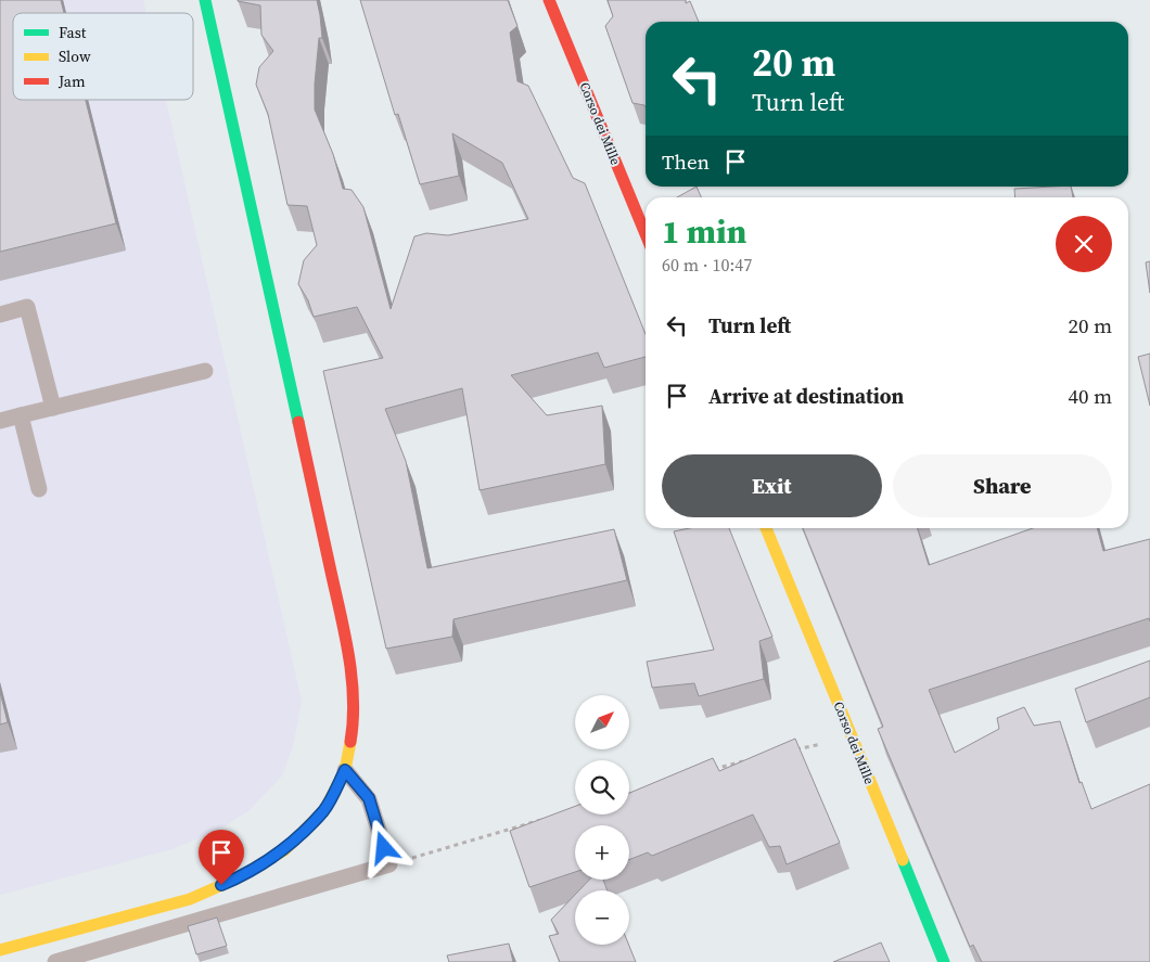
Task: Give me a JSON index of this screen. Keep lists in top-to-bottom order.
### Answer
{
  "streets": {
    "street": ["Corso dei Mille"]
  },
  "legend": ["Fast", "Slow", "Jam"],
  "north": "top right",
  "page": {
    "turn": ["20 m", "Turn left"],
    "then": "Then",
    "heading": ["1 min", "60 m · 10:47"],
    "list": [
      {
        "name": "Turn left",
        "value": "20 m"
      },
      {
        "name": "Arrive at destination",
        "value": "40 m"
      }
    ],
    "buttons": ["Exit", "Share"],
    "map_buttons": ["+", "−"]
  }
}
